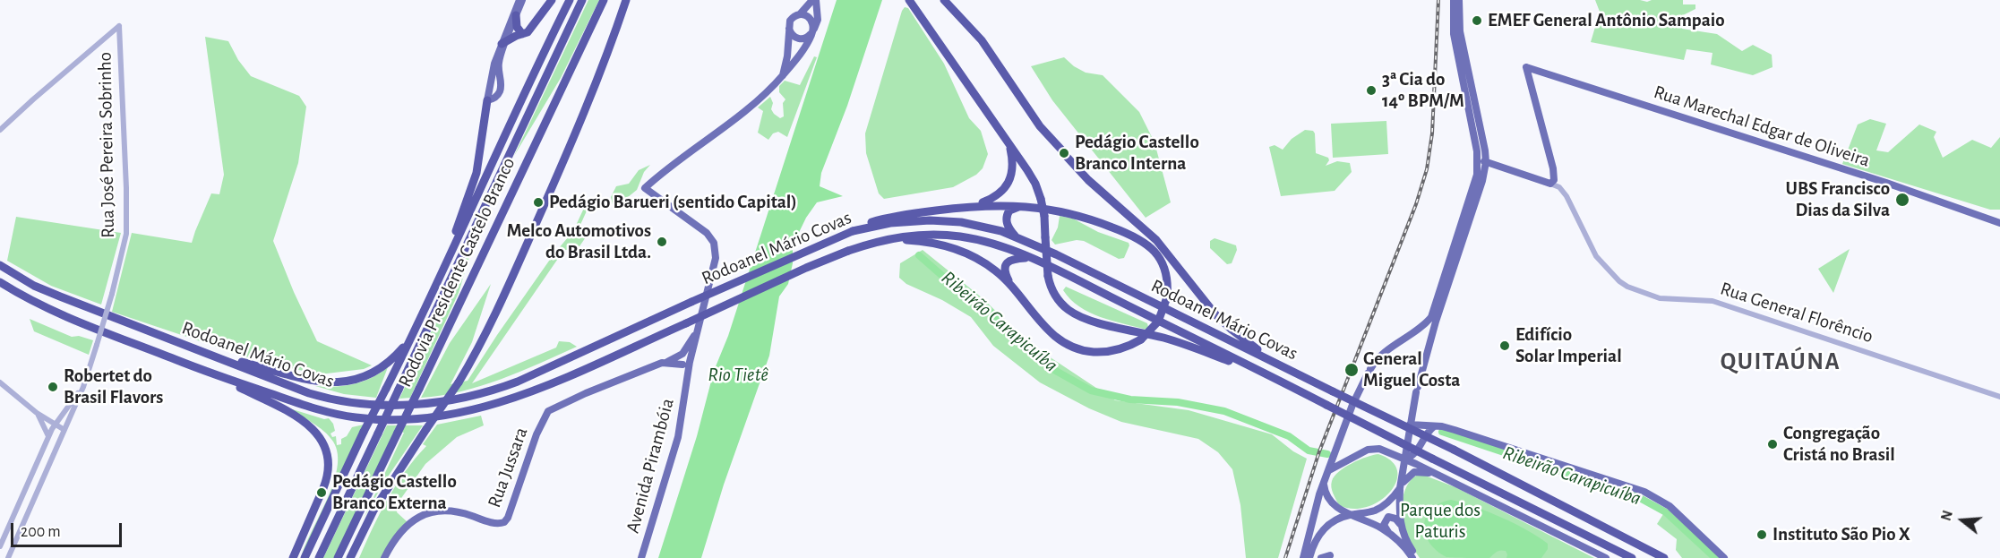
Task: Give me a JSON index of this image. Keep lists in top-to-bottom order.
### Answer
{
  "streets": {
    "highway": ["Rodoanel Mário Covas", "Rodovia Presidente Castelo Branco"],
    "main road": [
      "Rua Marechal Edgar de Oliveira",
      "Rua General Florêncio",
      "Avenida Pirambóia",
      "Rua Jussara"
    ],
    "street": ["Rua José Pereira Sobrinho"]
  },
  "crossings": [
    ["Rua Marechal Edgar de Oliveira", "Rua General Florêncio"],
    ["Avenida Pirambóia", "Rua Jussara"]
  ],
  "districts": ["QUITAÚNA"],
  "water": ["Ribeirão Carapicuíba", "Rio Tietê"],
  "parks": ["Parque dos Paturis"],
  "places": [
    "EMEF General Antônio Sampaio",
    "3ª Cia do 14º BPM/M",
    "Pedágio Castello Branco Interna",
    "UBS Francisco Dias da Silva",
    "Pedágio Barueri (sentido Capital)",
    "Melco Automotivos do Brasil Ltda.",
    "Edifício Solar Imperial",
    "General Miguel Costa",
    "Robertet do Brasil Flavors",
    "Congregação Cristá no Brasil",
    "Pedágio Castello Branco Externa",
    "Instituto São Pio X"
  ],
  "scale_bar": "200 m",
  "north": "left"
}
